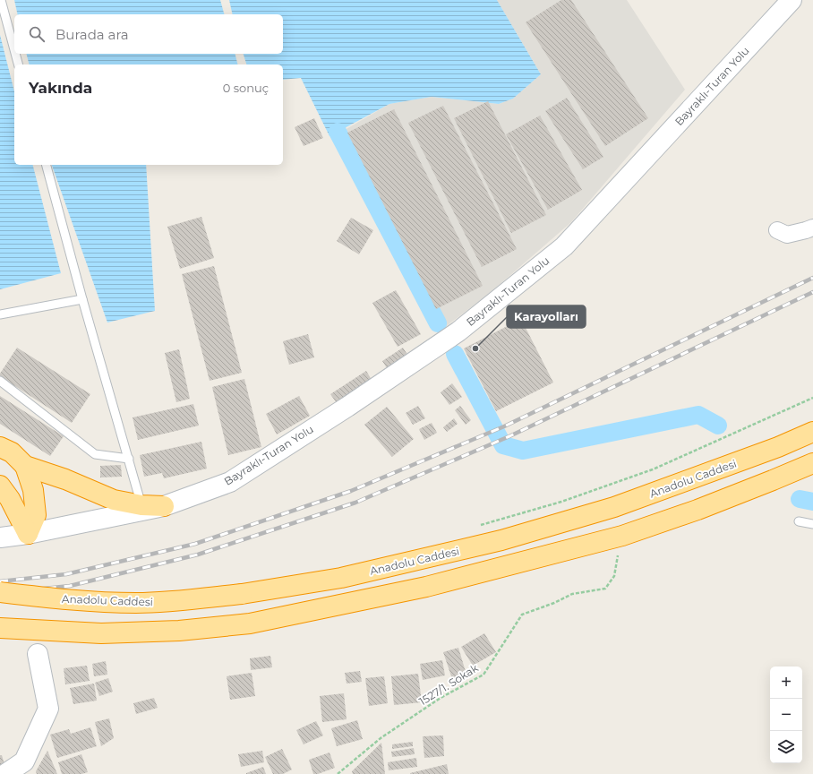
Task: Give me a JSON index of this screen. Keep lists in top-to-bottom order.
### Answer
{
  "streets": {
    "highway": ["Anadolu Caddesi"],
    "street": ["Bayraklı-Turan Yolu"],
    "path": ["1527/1. Sokak"]
  },
  "places": ["Karayolları"],
  "page": {
    "search": "Burada ara",
    "heading": ["Yakında", "0 sonuç"],
    "map_buttons": ["+", "−"]
  }
}
